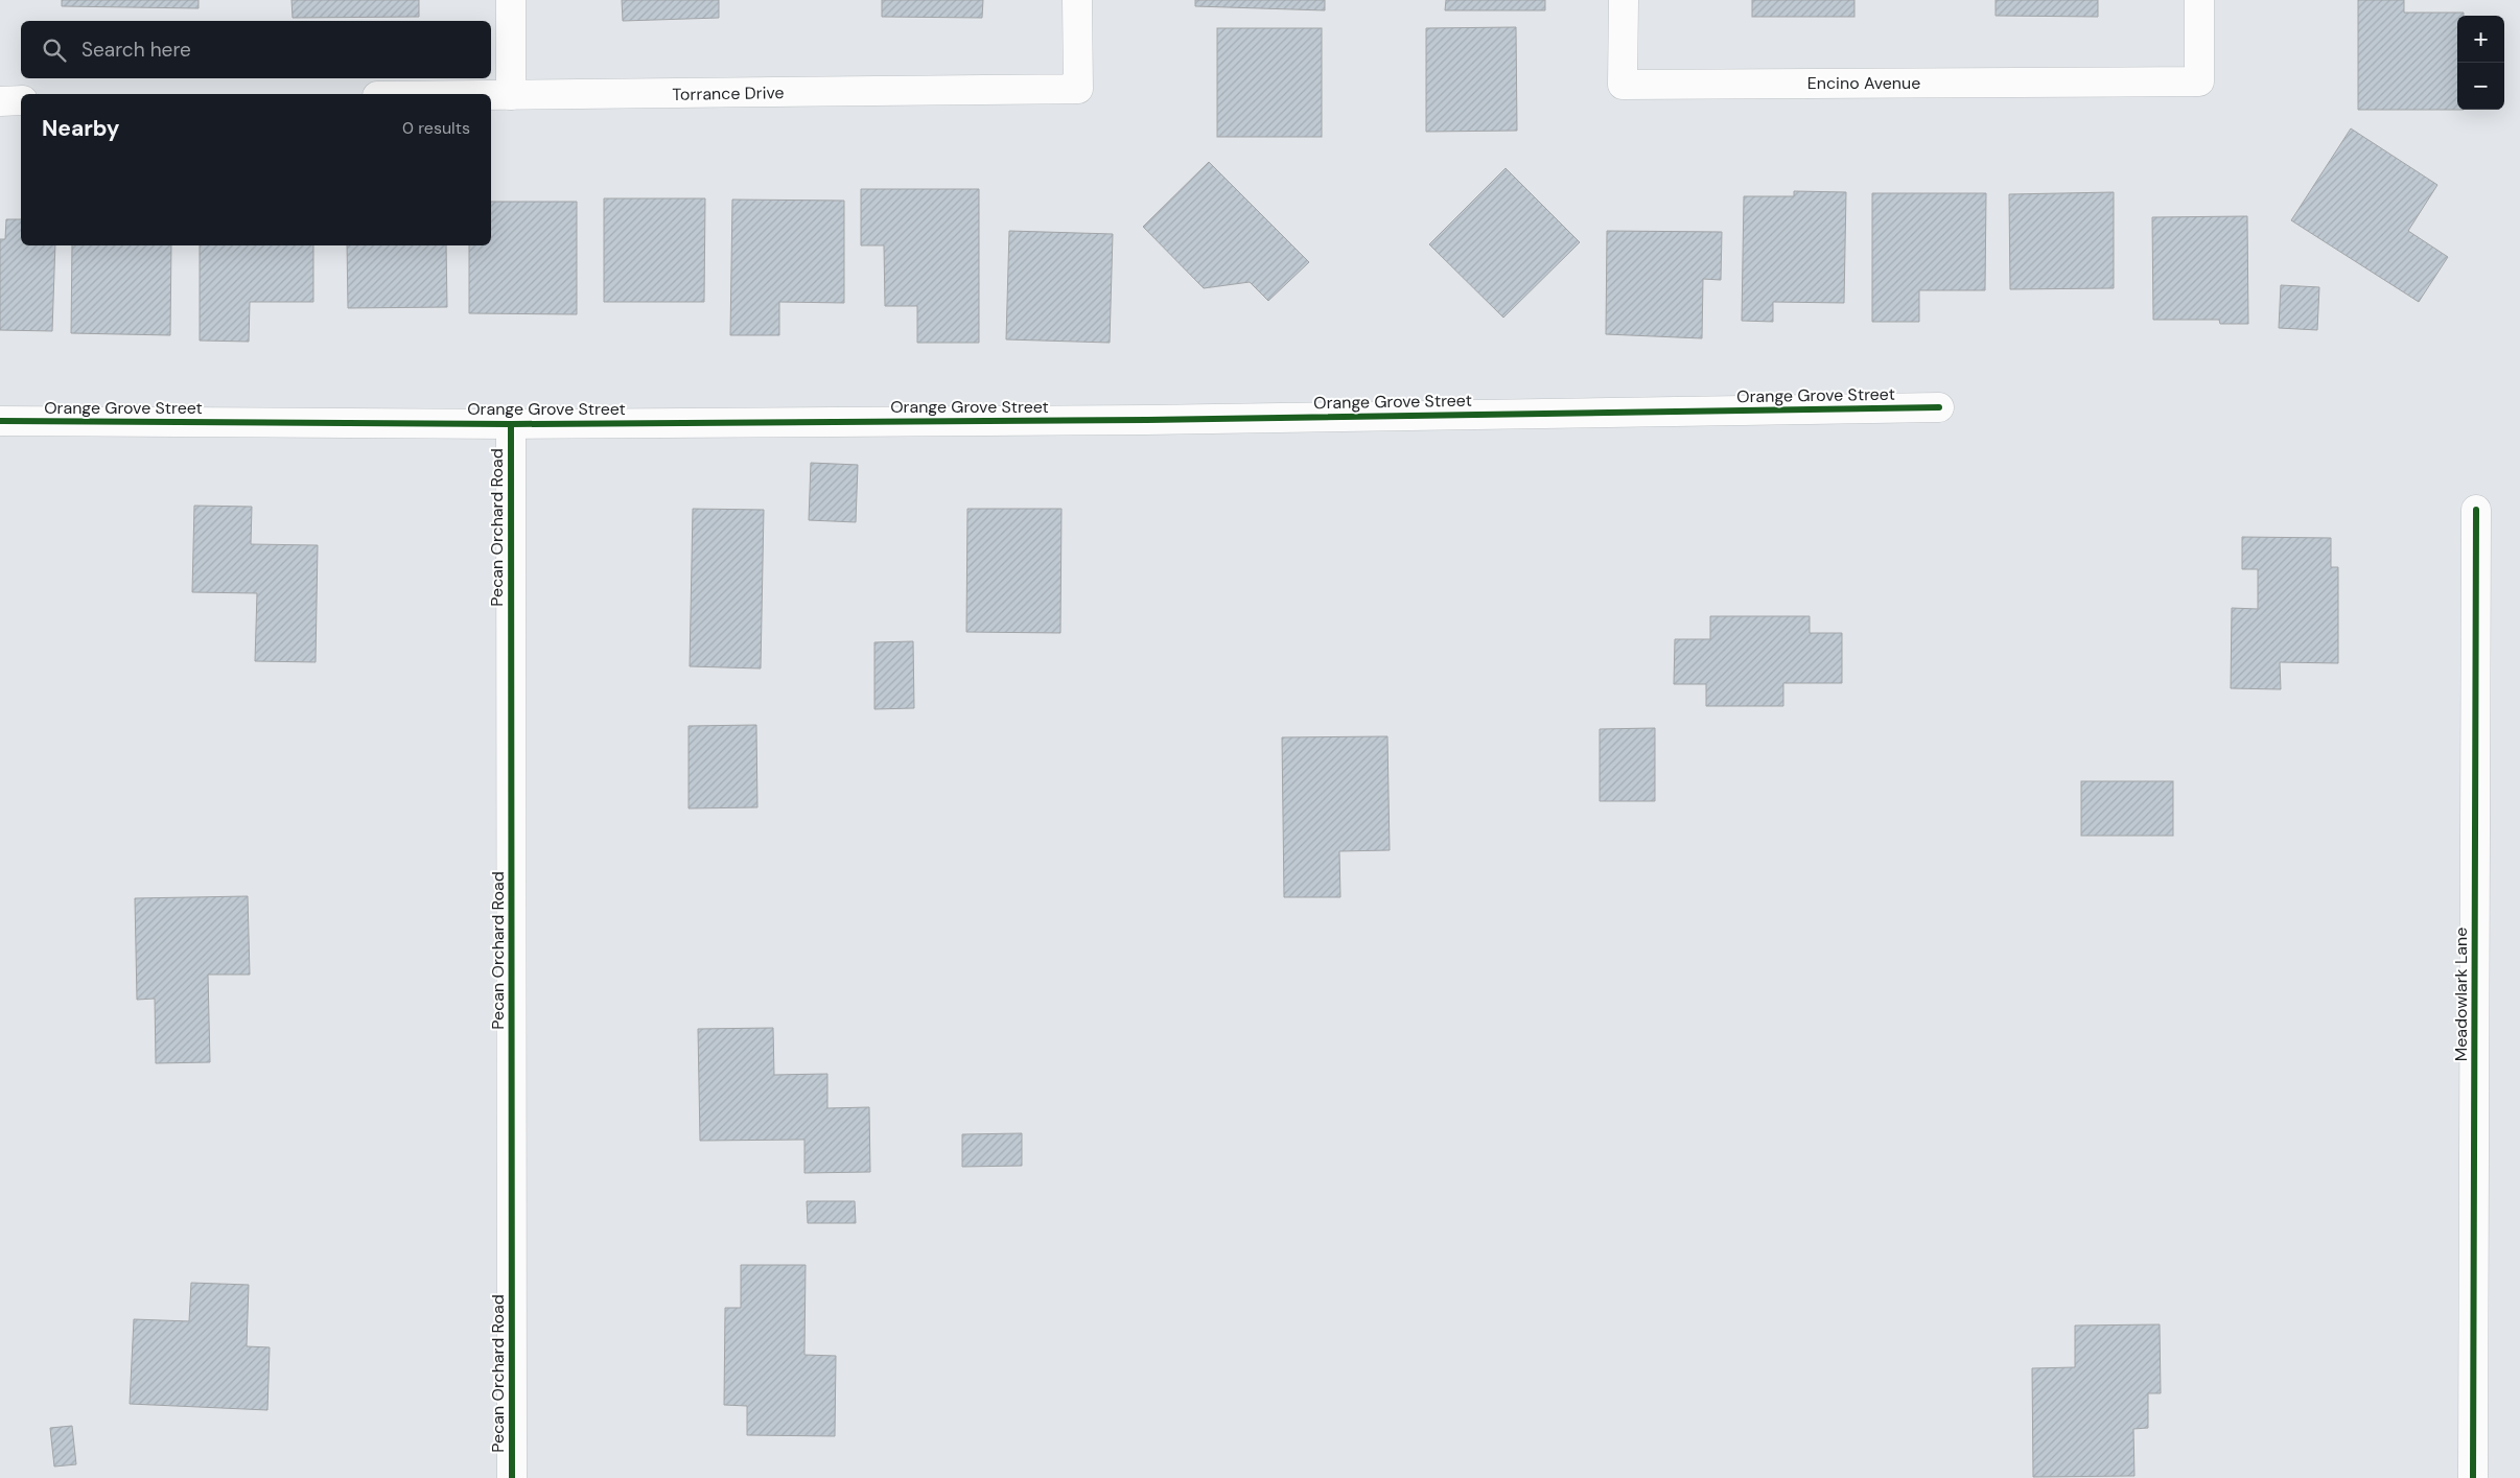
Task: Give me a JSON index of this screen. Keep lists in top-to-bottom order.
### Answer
{
  "streets": {
    "street": [
      "Encino Avenue",
      "Torrance Drive",
      "Orange Grove Street",
      "Pecan Orchard Road",
      "Meadowlark Lane"
    ]
  },
  "crossings": [
    ["Orange Grove Street", "Pecan Orchard Road"]
  ],
  "page": {
    "map_buttons": ["+", "−"],
    "search": "Search here",
    "heading": ["Nearby", "0 results"]
  }
}
